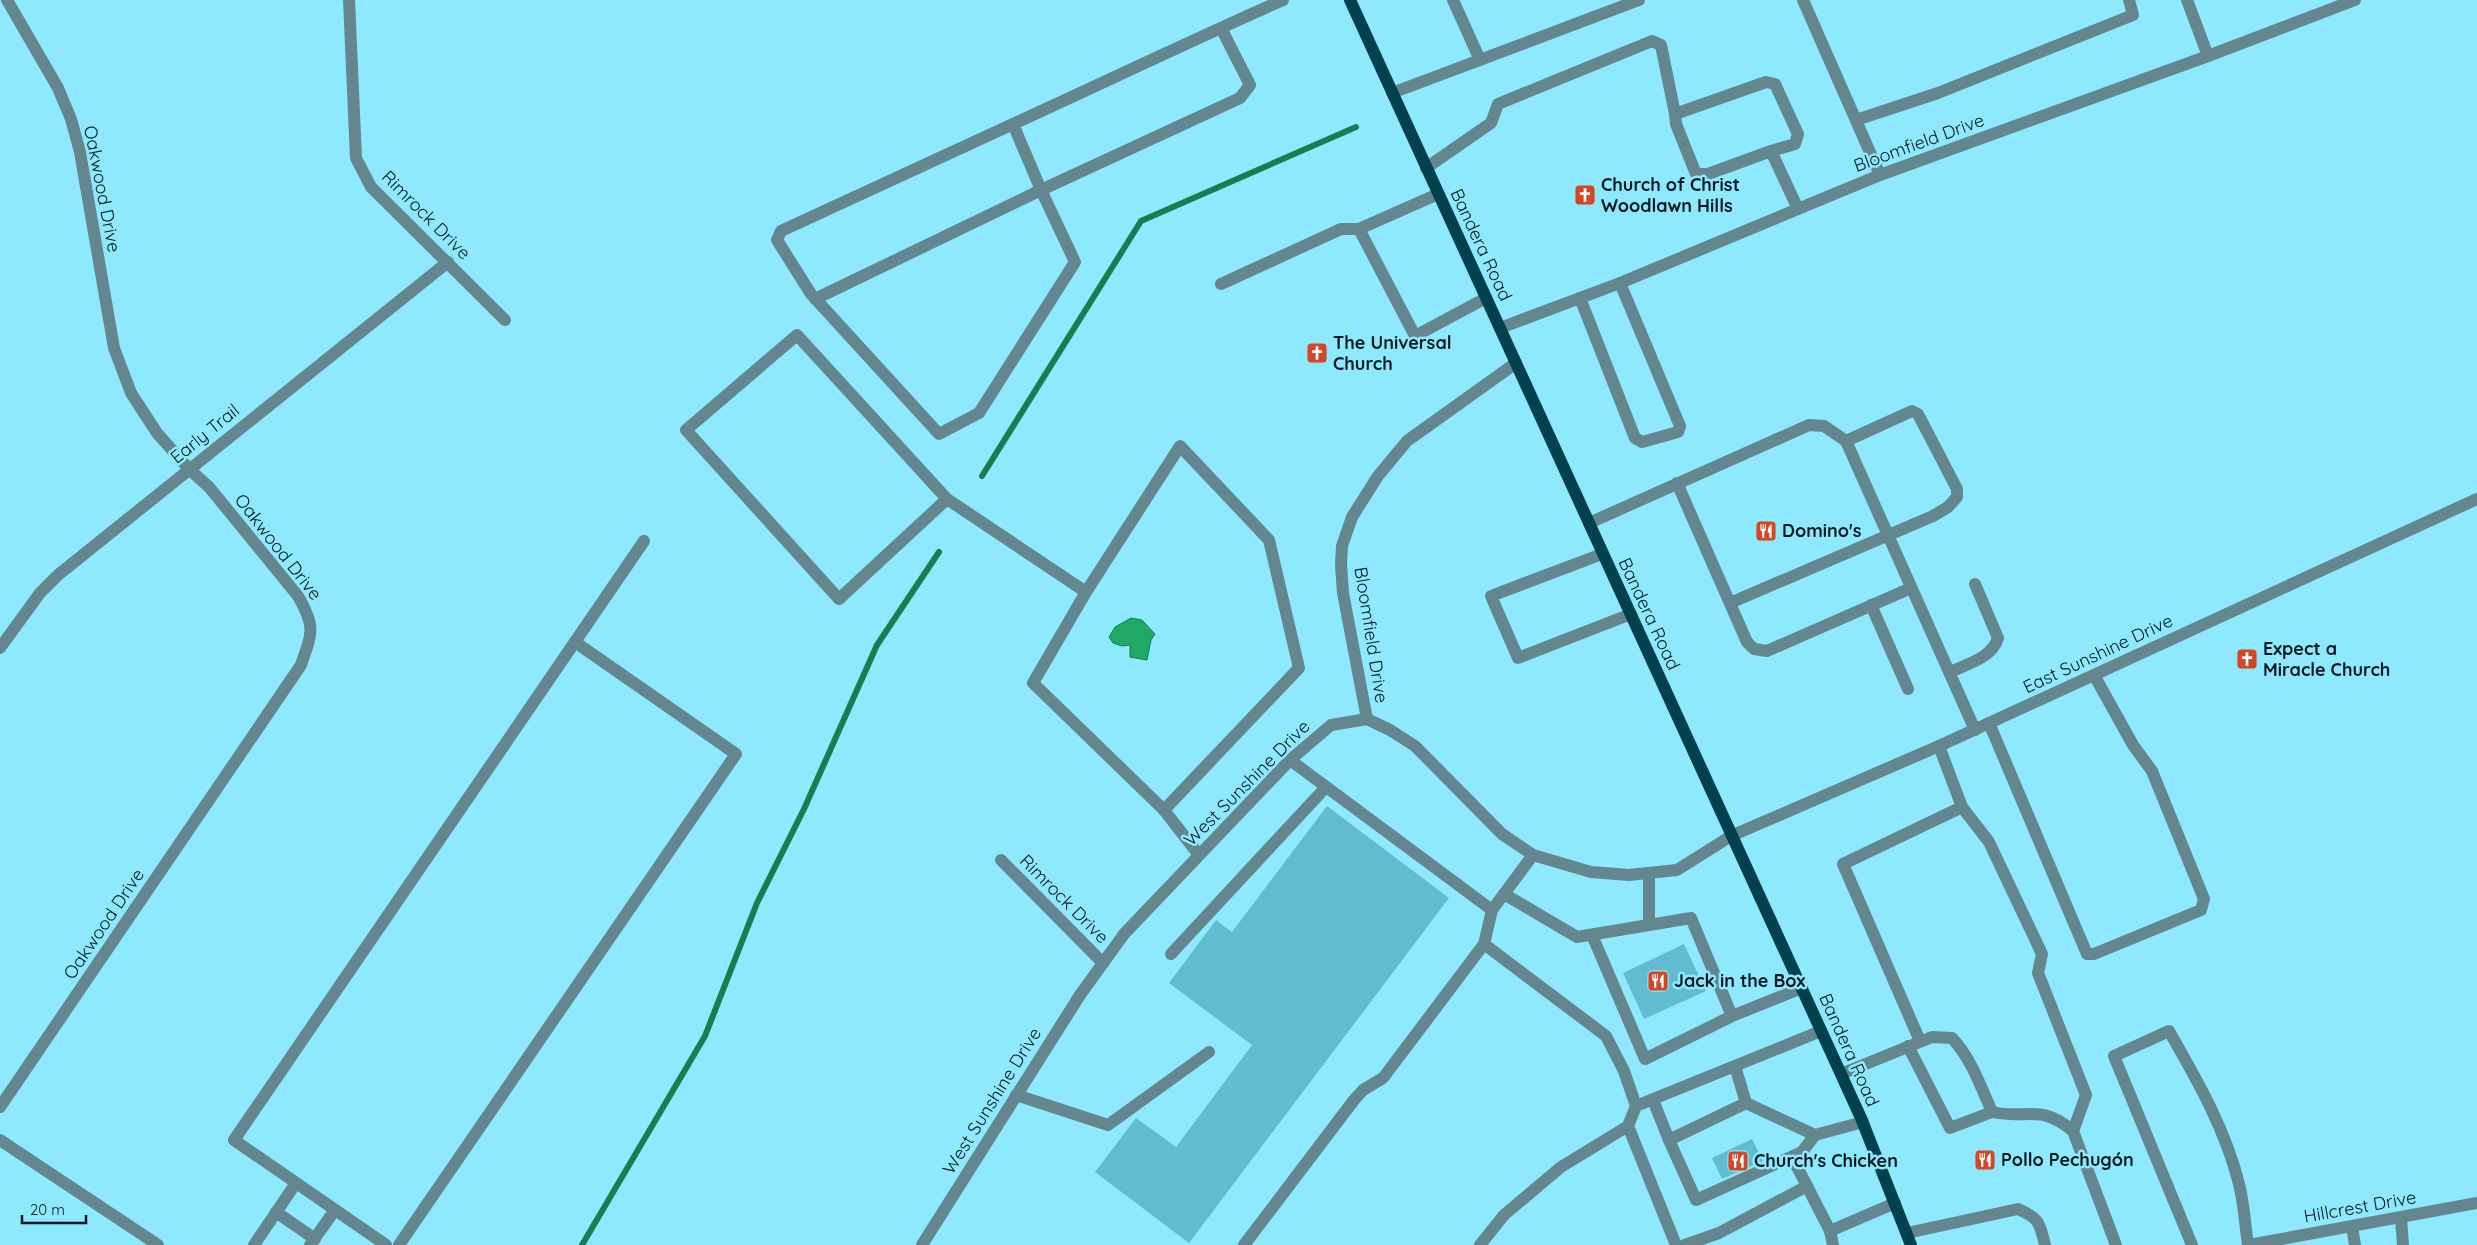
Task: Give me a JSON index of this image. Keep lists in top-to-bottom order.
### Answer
{
  "streets": {
    "main road": ["Bandera Road"],
    "street": [
      "Bloomfield Drive",
      "Oakwood Drive",
      "Rimrock Drive",
      "Early Trail",
      "East Sunshine Drive",
      "West Sunshine Drive",
      "Hillcrest Drive"
    ]
  },
  "crossings": [
    ["Bloomfield Drive", "Bandera Road"],
    ["Bloomfield Drive", "West Sunshine Drive"],
    ["Oakwood Drive", "Early Trail"],
    ["Rimrock Drive", "Early Trail"],
    ["Rimrock Drive", "West Sunshine Drive"],
    ["Bandera Road", "East Sunshine Drive"]
  ],
  "places": {
    "church": ["Church of Christ Woodlawn Hills", "The Universal Church", "Expect a Miracle Church"],
    "restaurant": [
      "Domino's",
      "Jack in the Box",
      "Pollo Pechugón",
      "Church's Chicken"
    ]
  },
  "scale_bar": "20 m"
}
